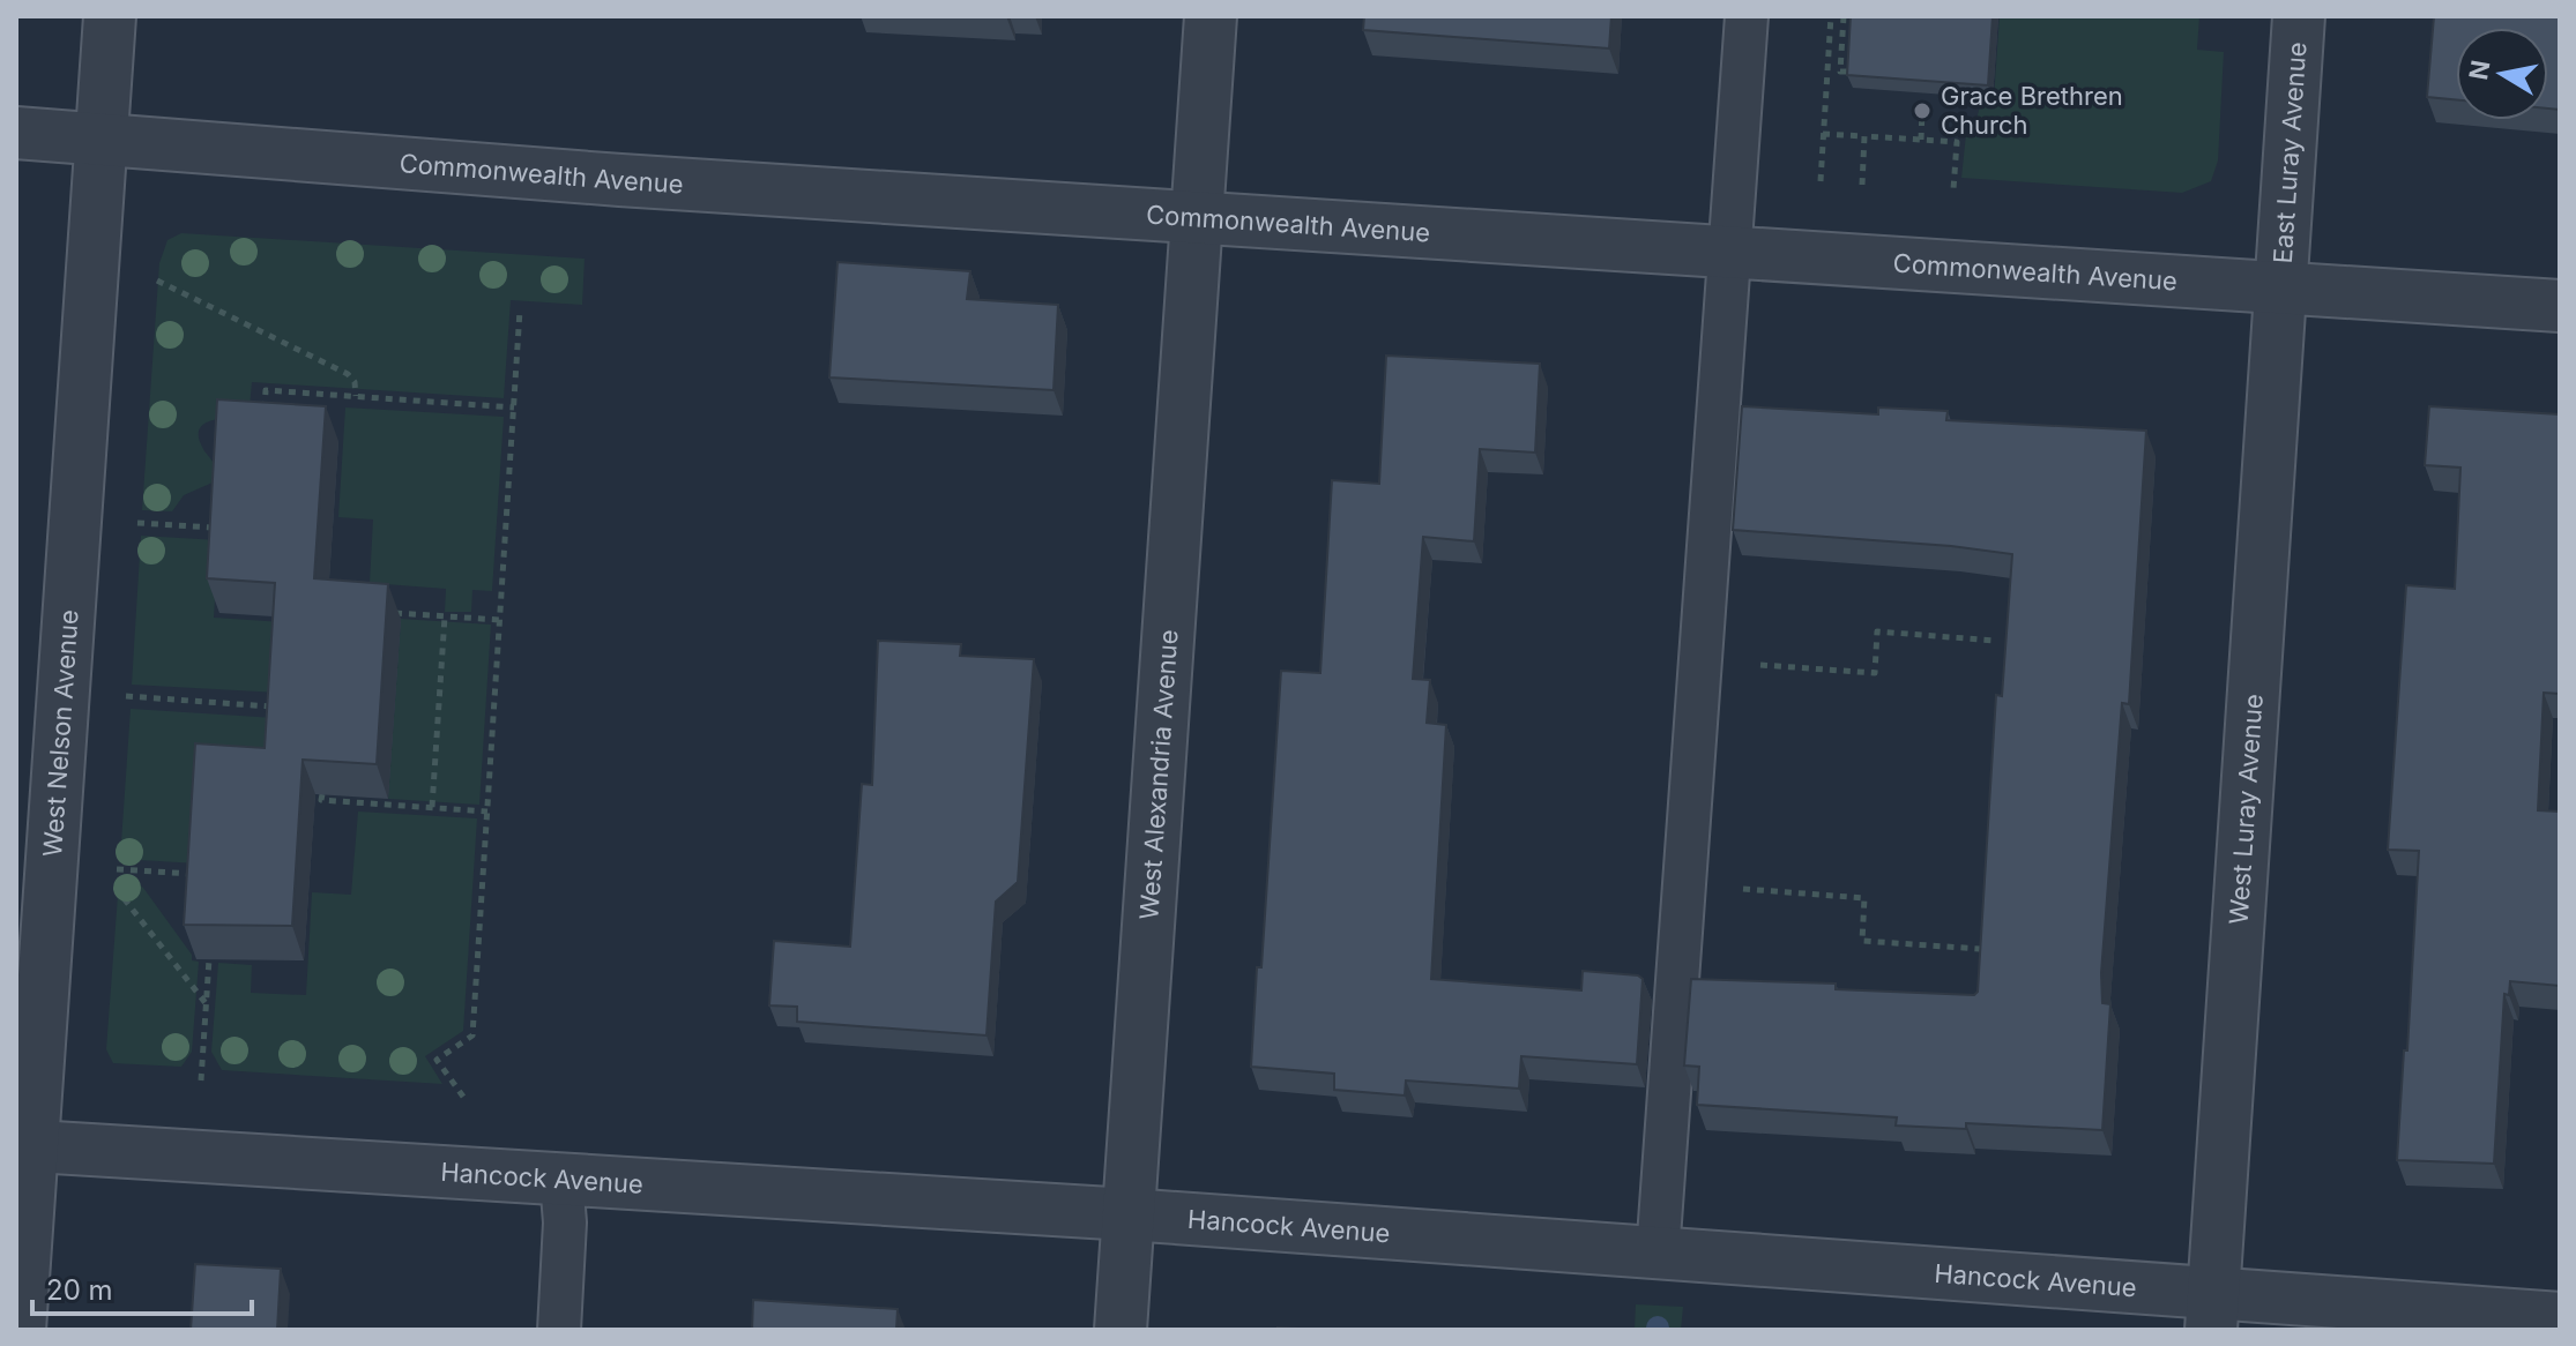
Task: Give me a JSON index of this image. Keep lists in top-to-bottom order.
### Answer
{
  "streets": {
    "street": [
      "East Luray Avenue",
      "Commonwealth Avenue",
      "West Nelson Avenue",
      "West Alexandria Avenue",
      "West Luray Avenue",
      "Hancock Avenue"
    ]
  },
  "crossings": [
    ["East Luray Avenue", "Commonwealth Avenue"],
    ["East Luray Avenue", "West Luray Avenue"],
    ["Commonwealth Avenue", "West Nelson Avenue"],
    ["Commonwealth Avenue", "West Alexandria Avenue"],
    ["Commonwealth Avenue", "West Luray Avenue"],
    ["West Nelson Avenue", "Hancock Avenue"],
    ["West Alexandria Avenue", "Hancock Avenue"],
    ["West Luray Avenue", "Hancock Avenue"]
  ],
  "places": ["Grace Brethren Church"],
  "scale_bar": "20 m",
  "north": "left"
}
